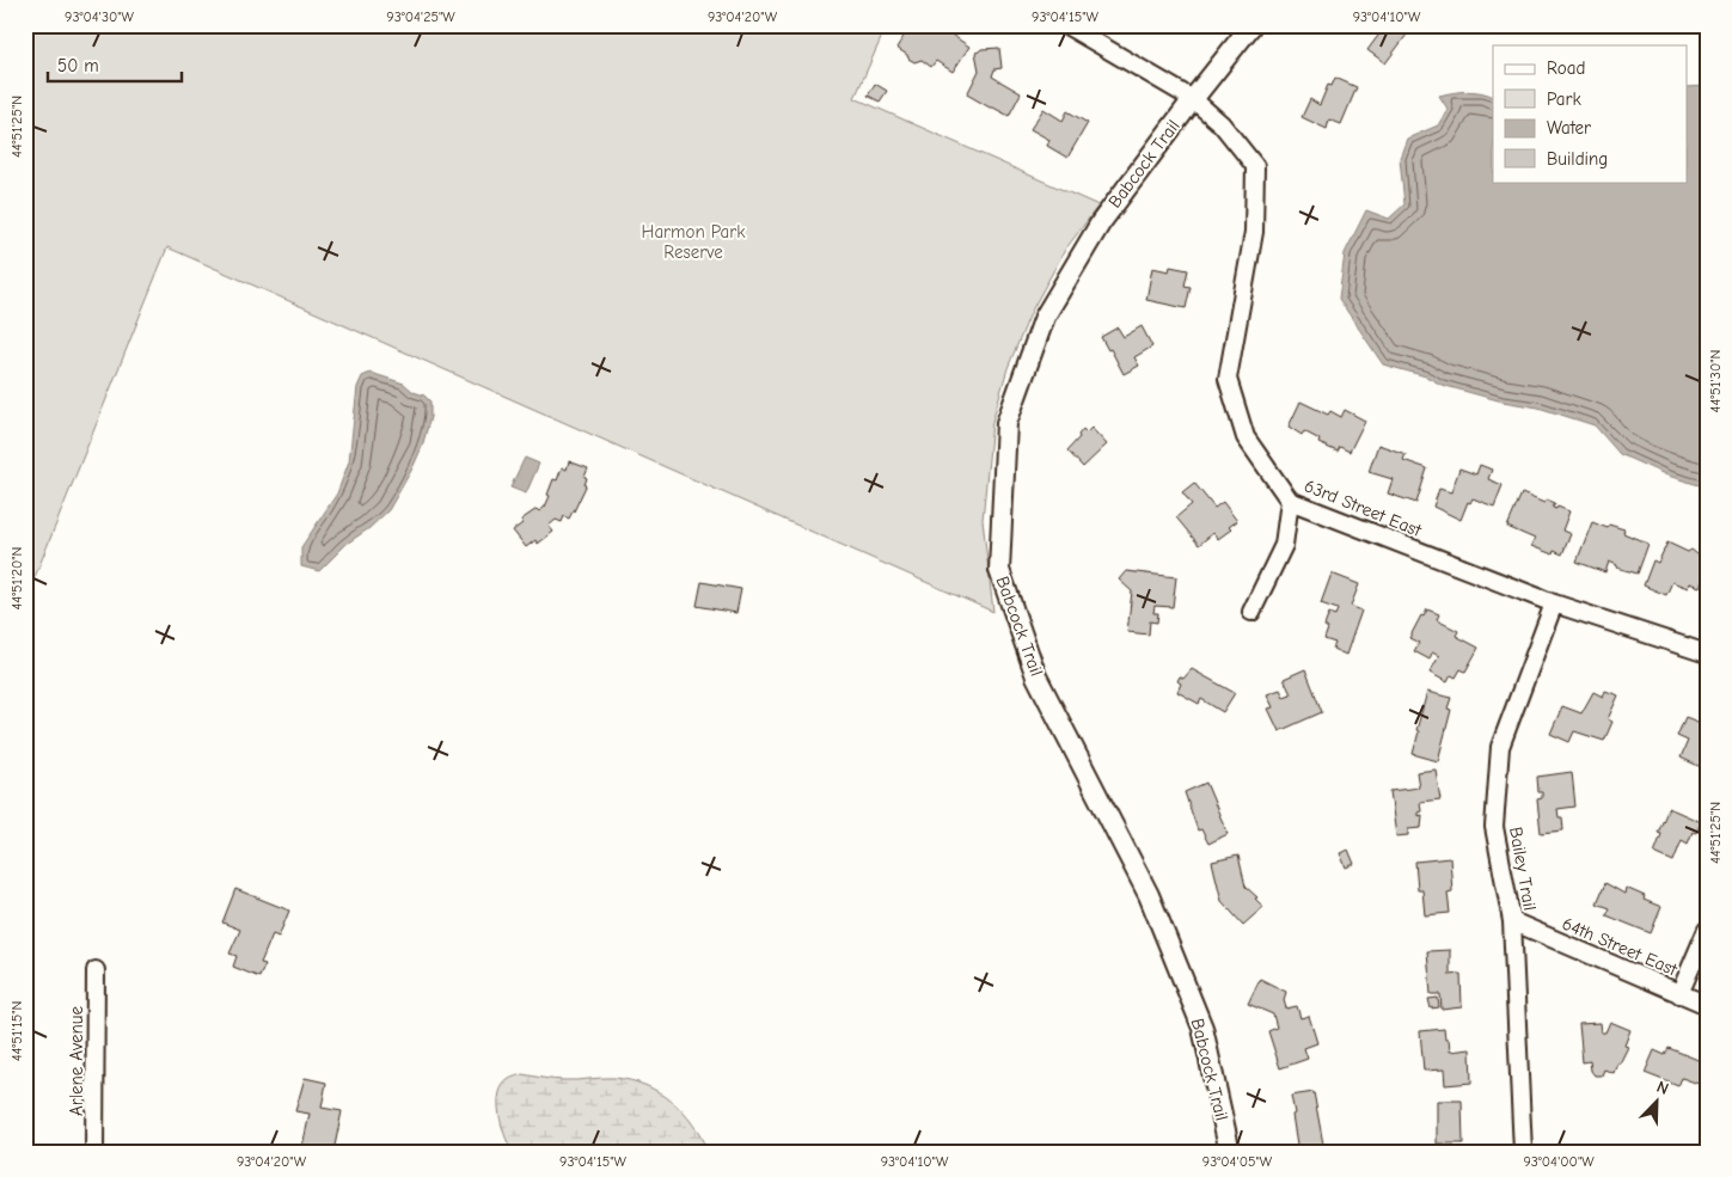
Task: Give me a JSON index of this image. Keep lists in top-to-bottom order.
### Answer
{
  "streets": {
    "street": [
      "Babcock Trail",
      "63rd Street East",
      "Bailey Trail",
      "64th Street East",
      "Arlene Avenue"
    ]
  },
  "crossings": [
    ["Babcock Trail", "63rd Street East"],
    ["63rd Street East", "Bailey Trail"],
    ["Bailey Trail", "64th Street East"]
  ],
  "parks": ["Harmon Park Reserve"],
  "legend": [
    "Road",
    "Park",
    "Water",
    "Building"
  ],
  "scale_bar": "50 m",
  "north": "top right",
  "coordinates": [
    "93°04'30\"W",
    "93°04'25\"W",
    "93°04'20\"W",
    "93°04'15\"W",
    "93°04'10\"W",
    "44°51'25\"N",
    "44°51'30\"N",
    "44°51'20\"N",
    "44°51'15\"N",
    "93°04'05\"W",
    "93°04'00\"W"
  ]
}
